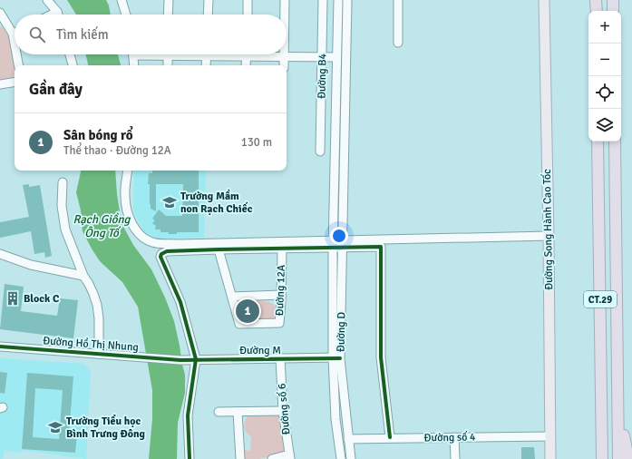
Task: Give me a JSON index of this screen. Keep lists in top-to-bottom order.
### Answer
{
  "streets": {
    "highway": ["CT.29"],
    "main road": ["Đường Song Hành Cao Tốc"],
    "street": [
      "Đường B4",
      "Đường 12A",
      "Đường D",
      "Đường Hồ Thị Nhung",
      "Đường M",
      "Đường số 6",
      "Đường số 4"
    ]
  },
  "crossings": [
    ["Đường Song Hành Cao Tốc", "Đường số 4"],
    ["Đường D", "Đường M"],
    ["Đường D", "Đường số 4"],
    ["Đường Hồ Thị Nhung", "Đường M"],
    ["Đường M", "Đường số 6"]
  ],
  "water": ["Rạch Giồng Ông Tố"],
  "places": {
    "school or university": ["Trường Mầm non Rạch Chiếc", "Trường Tiểu học Bình Trưng Đông"],
    "building": ["Block C"]
  },
  "page": {
    "map_buttons": ["+", "−"],
    "search": "Tìm kiếm",
    "heading": "Gần đây",
    "list": [
      {
        "mark": "1",
        "name": "Sân bóng rổ",
        "note": "Thể thao · Đường 12A",
        "value": "130 m"
      }
    ],
    "pins": "1"
  }
}
